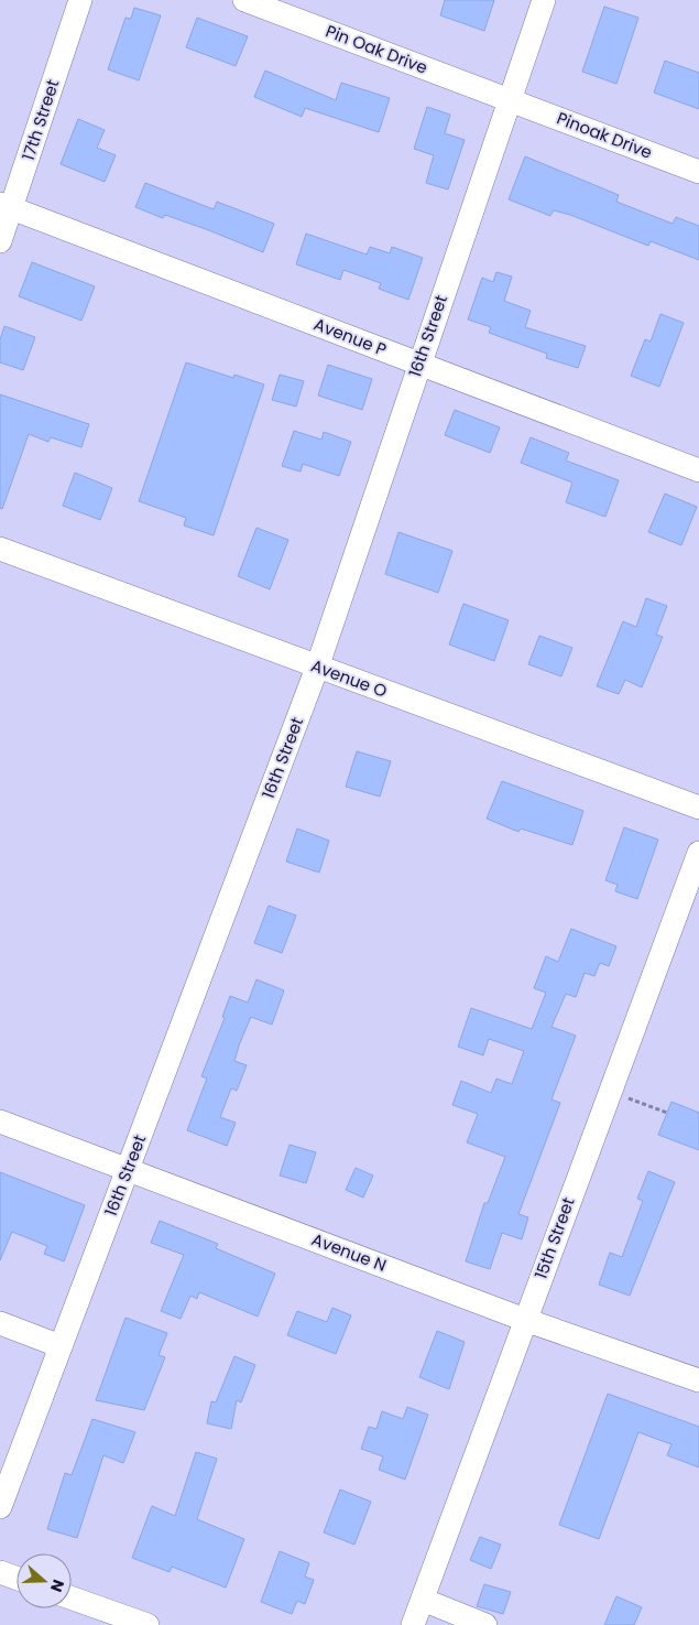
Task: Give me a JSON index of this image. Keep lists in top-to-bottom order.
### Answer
{
  "streets": {
    "street": [
      "Pin Oak Drive",
      "17th Street",
      "Pinoak Drive",
      "16th Street",
      "Avenue P",
      "Avenue O",
      "15th Street",
      "Avenue N"
    ]
  },
  "crossings": [
    ["Pin Oak Drive", "Pinoak Drive"],
    ["Pin Oak Drive", "16th Street"],
    ["17th Street", "Avenue P"],
    ["Pinoak Drive", "16th Street"],
    ["16th Street", "Avenue P"],
    ["16th Street", "Avenue O"],
    ["16th Street", "Avenue N"],
    ["15th Street", "Avenue N"]
  ],
  "north": "right"
}
